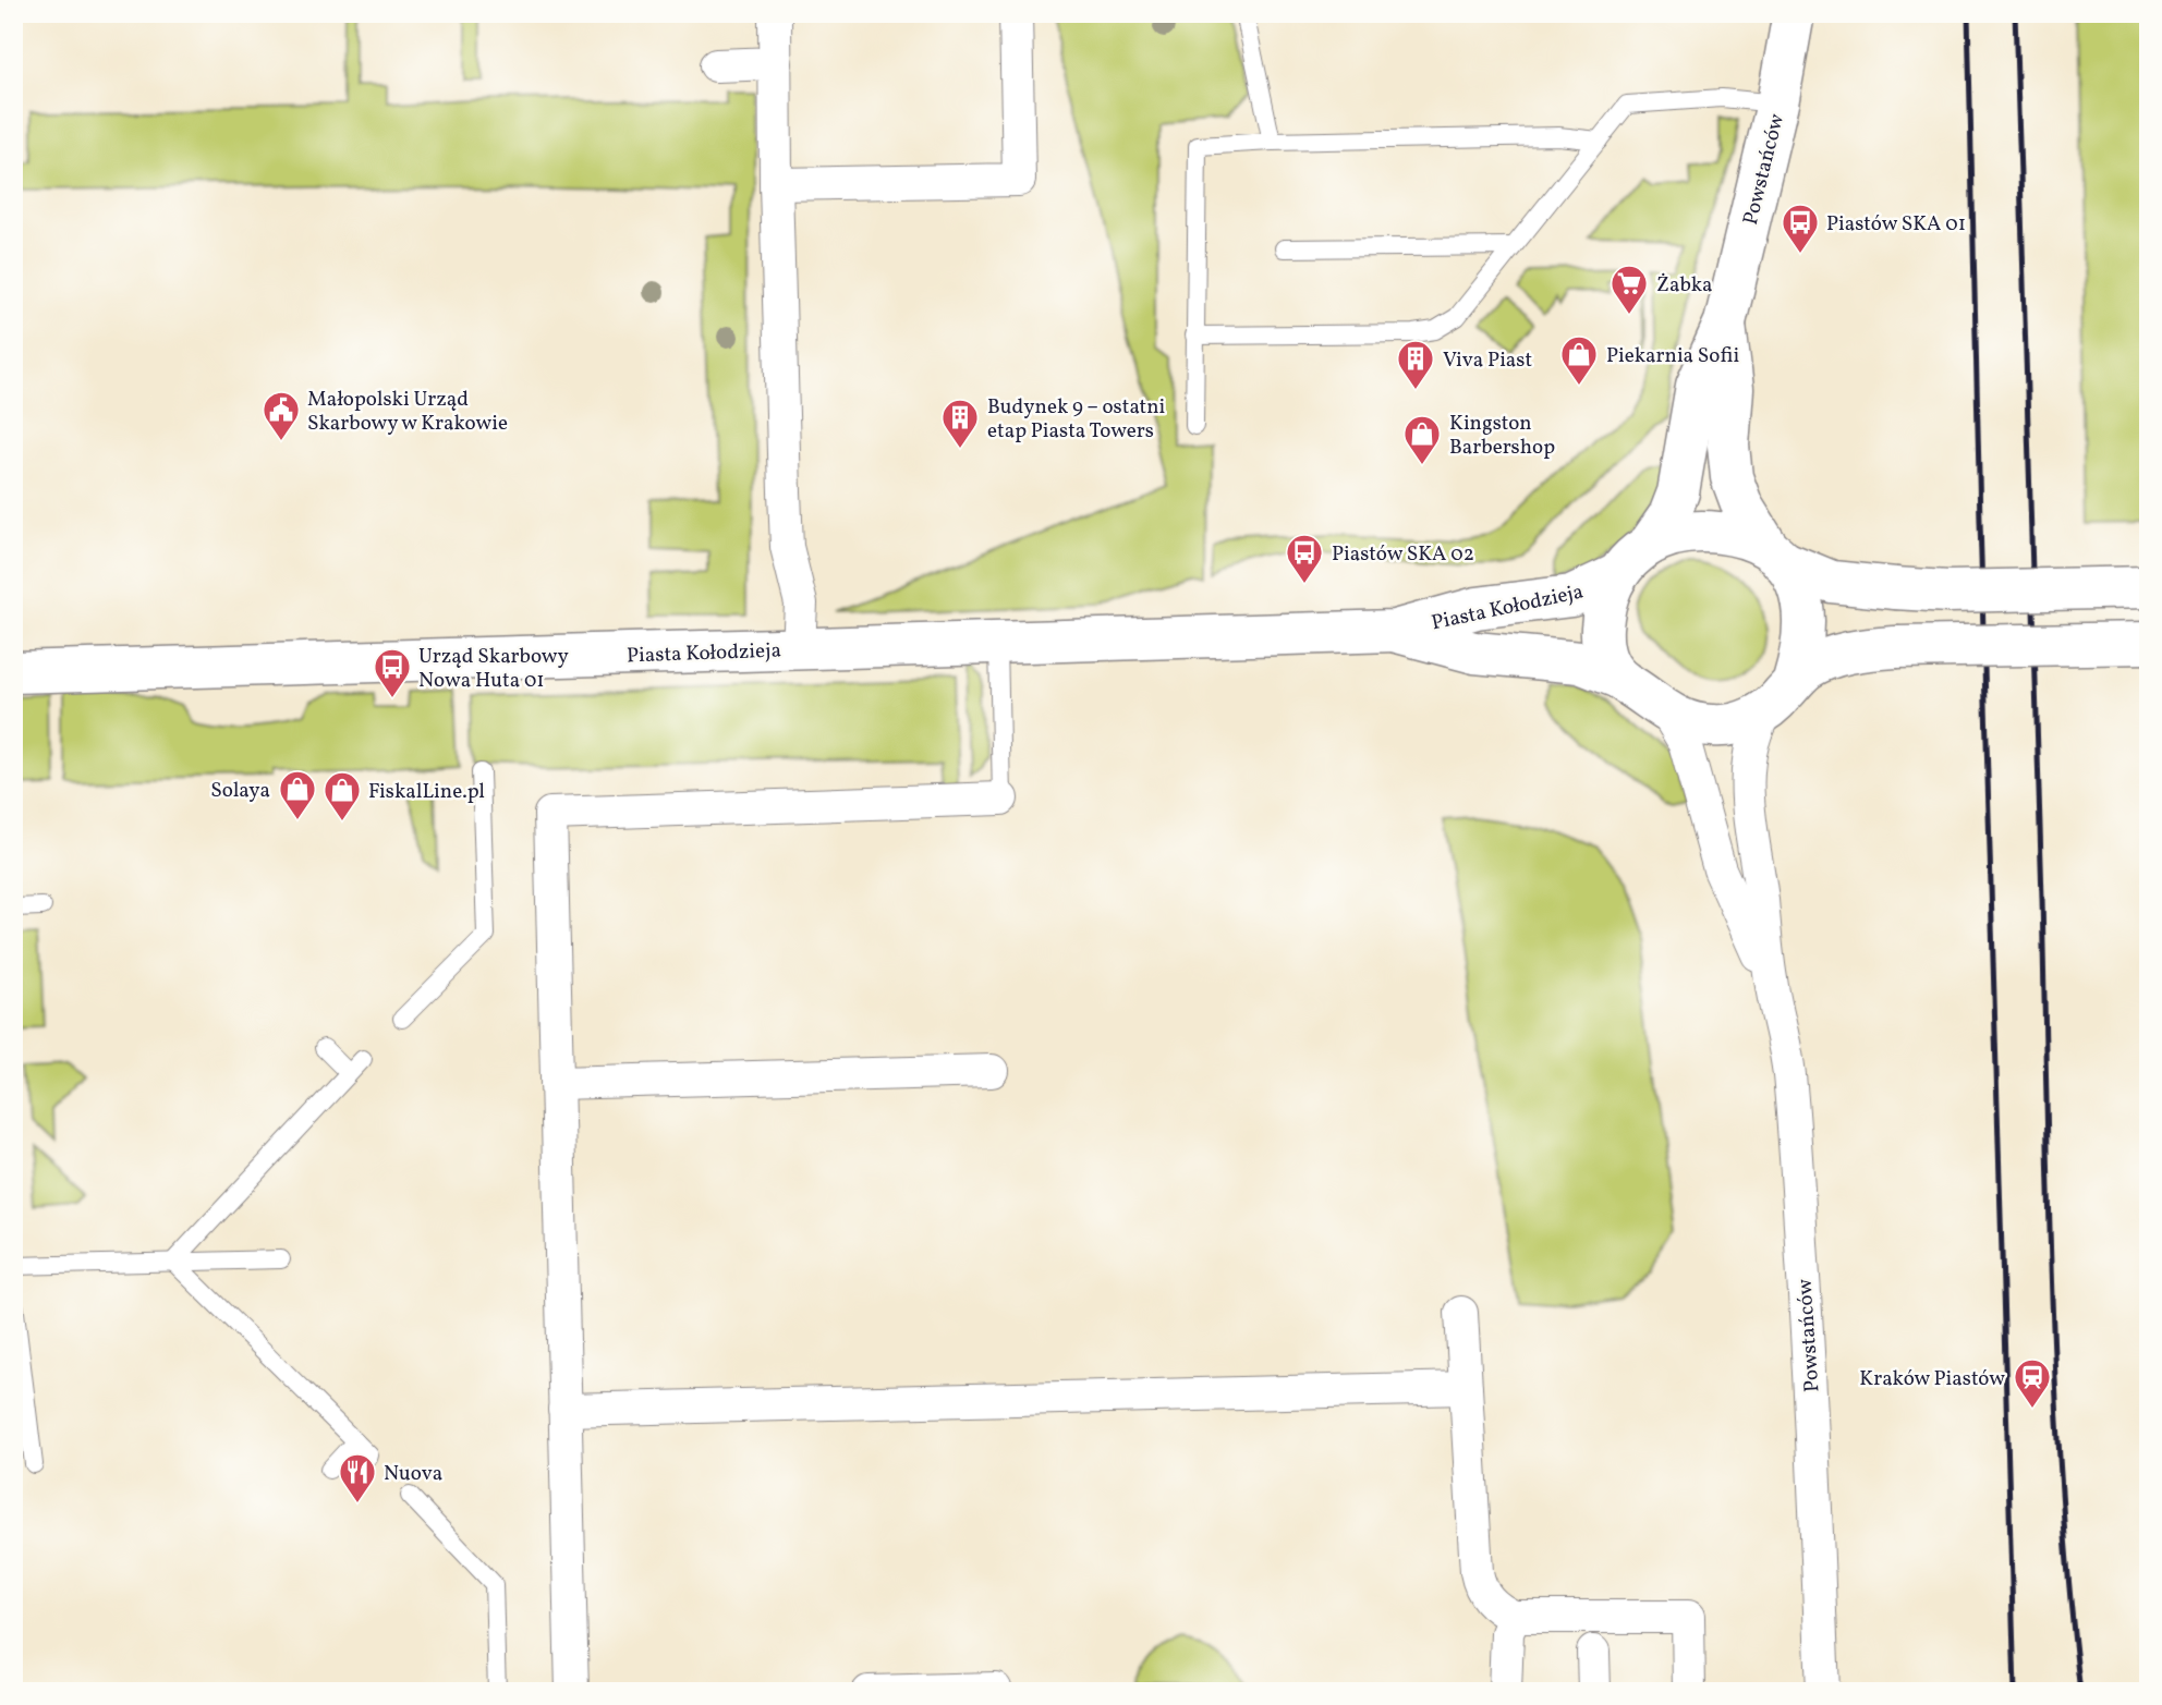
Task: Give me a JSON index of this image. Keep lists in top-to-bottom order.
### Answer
{
  "streets": {
    "street": ["Powstańców", "Piasta Kołodzieja"]
  },
  "crossings": [
    ["Powstańców", "Piasta Kołodzieja"]
  ],
  "places": {
    "bus stop": ["Piastów SKA 01", "Piastów SKA 02", "Urząd Skarbowy Nowa Huta 01"],
    "supermarket": ["Żabka"],
    "shop": [
      "Piekarnia Sofii",
      "Kingston Barbershop",
      "Solaya",
      "FiskalLine.pl"
    ],
    "building": ["Viva Piast", "Budynek 9 – ostatni etap Piasta Towers"],
    "public building": ["Małopolski Urząd Skarbowy w Krakowie"],
    "station": ["Kraków Piastów"],
    "restaurant": ["Nuova"]
  }
}
